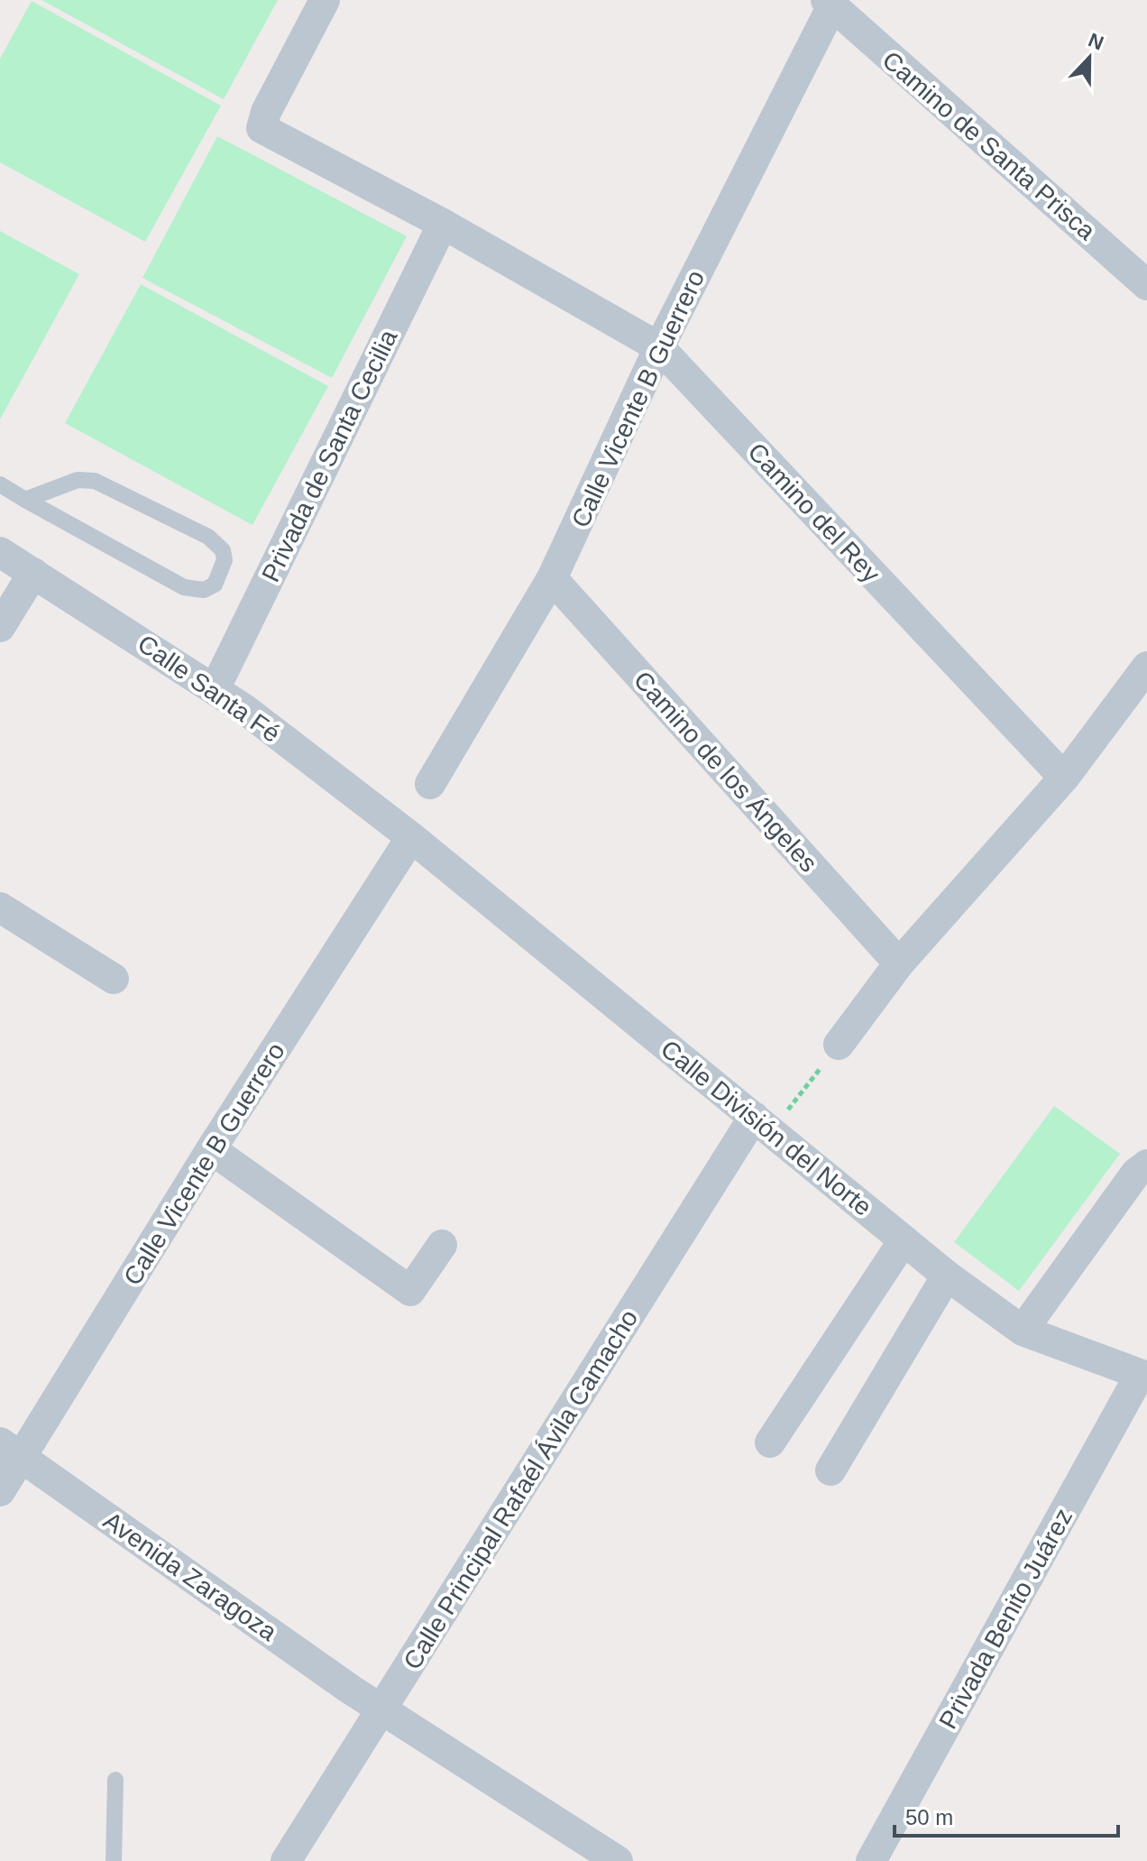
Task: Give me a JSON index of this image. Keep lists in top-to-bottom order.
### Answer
{
  "streets": {
    "street": [
      "Camino de Santa Prisca",
      "Calle Vicente B Guerrero",
      "Privada de Santa Cecilia",
      "Camino del Rey",
      "Calle Santa Fé",
      "Camino de los Ángeles",
      "Calle División del Norte",
      "Calle Principal Rafaél Ávila Camacho",
      "Avenida Zaragoza",
      "Privada Benito Juárez"
    ]
  },
  "crossings": [
    ["Camino de Santa Prisca", "Calle Vicente B Guerrero"],
    ["Calle Vicente B Guerrero", "Camino del Rey"],
    ["Calle Vicente B Guerrero", "Calle Santa Fé"],
    ["Calle Vicente B Guerrero", "Camino de los Ángeles"],
    ["Calle Vicente B Guerrero", "Calle División del Norte"],
    ["Calle Vicente B Guerrero", "Avenida Zaragoza"],
    ["Privada de Santa Cecilia", "Camino del Rey"],
    ["Privada de Santa Cecilia", "Calle Santa Fé"],
    ["Calle Santa Fé", "Calle División del Norte"],
    ["Calle División del Norte", "Calle Principal Rafaél Ávila Camacho"],
    ["Calle División del Norte", "Privada Benito Juárez"],
    ["Calle Principal Rafaél Ávila Camacho", "Avenida Zaragoza"]
  ],
  "scale_bar": "50 m",
  "north": "top"
}
